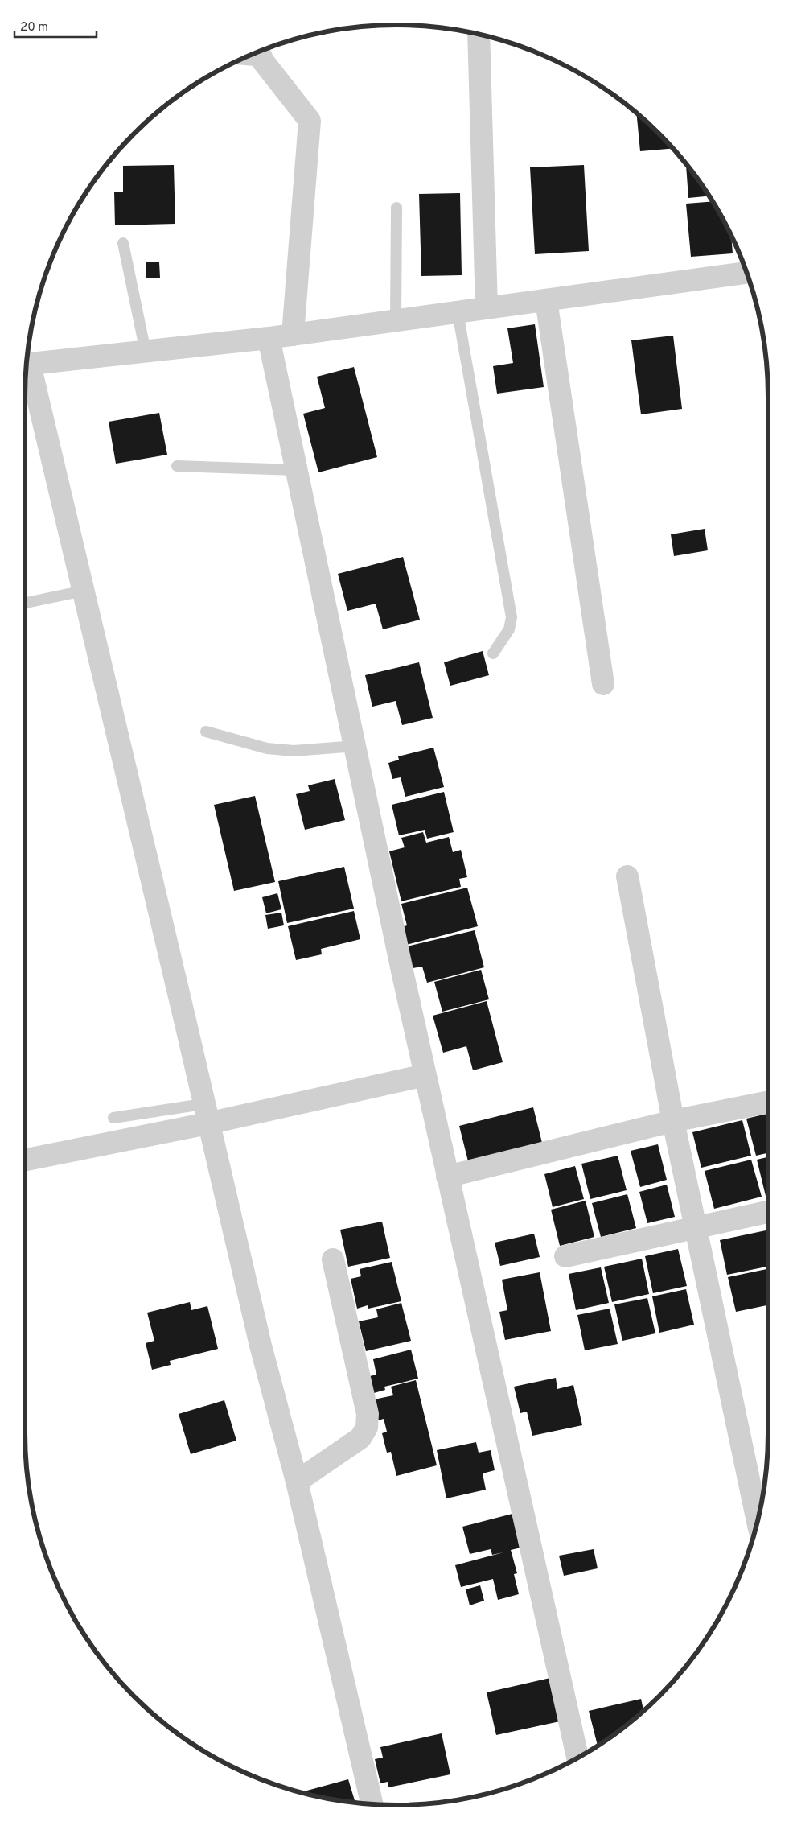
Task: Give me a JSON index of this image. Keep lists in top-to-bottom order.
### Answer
{
  "scale_bar": "20 m"
}
